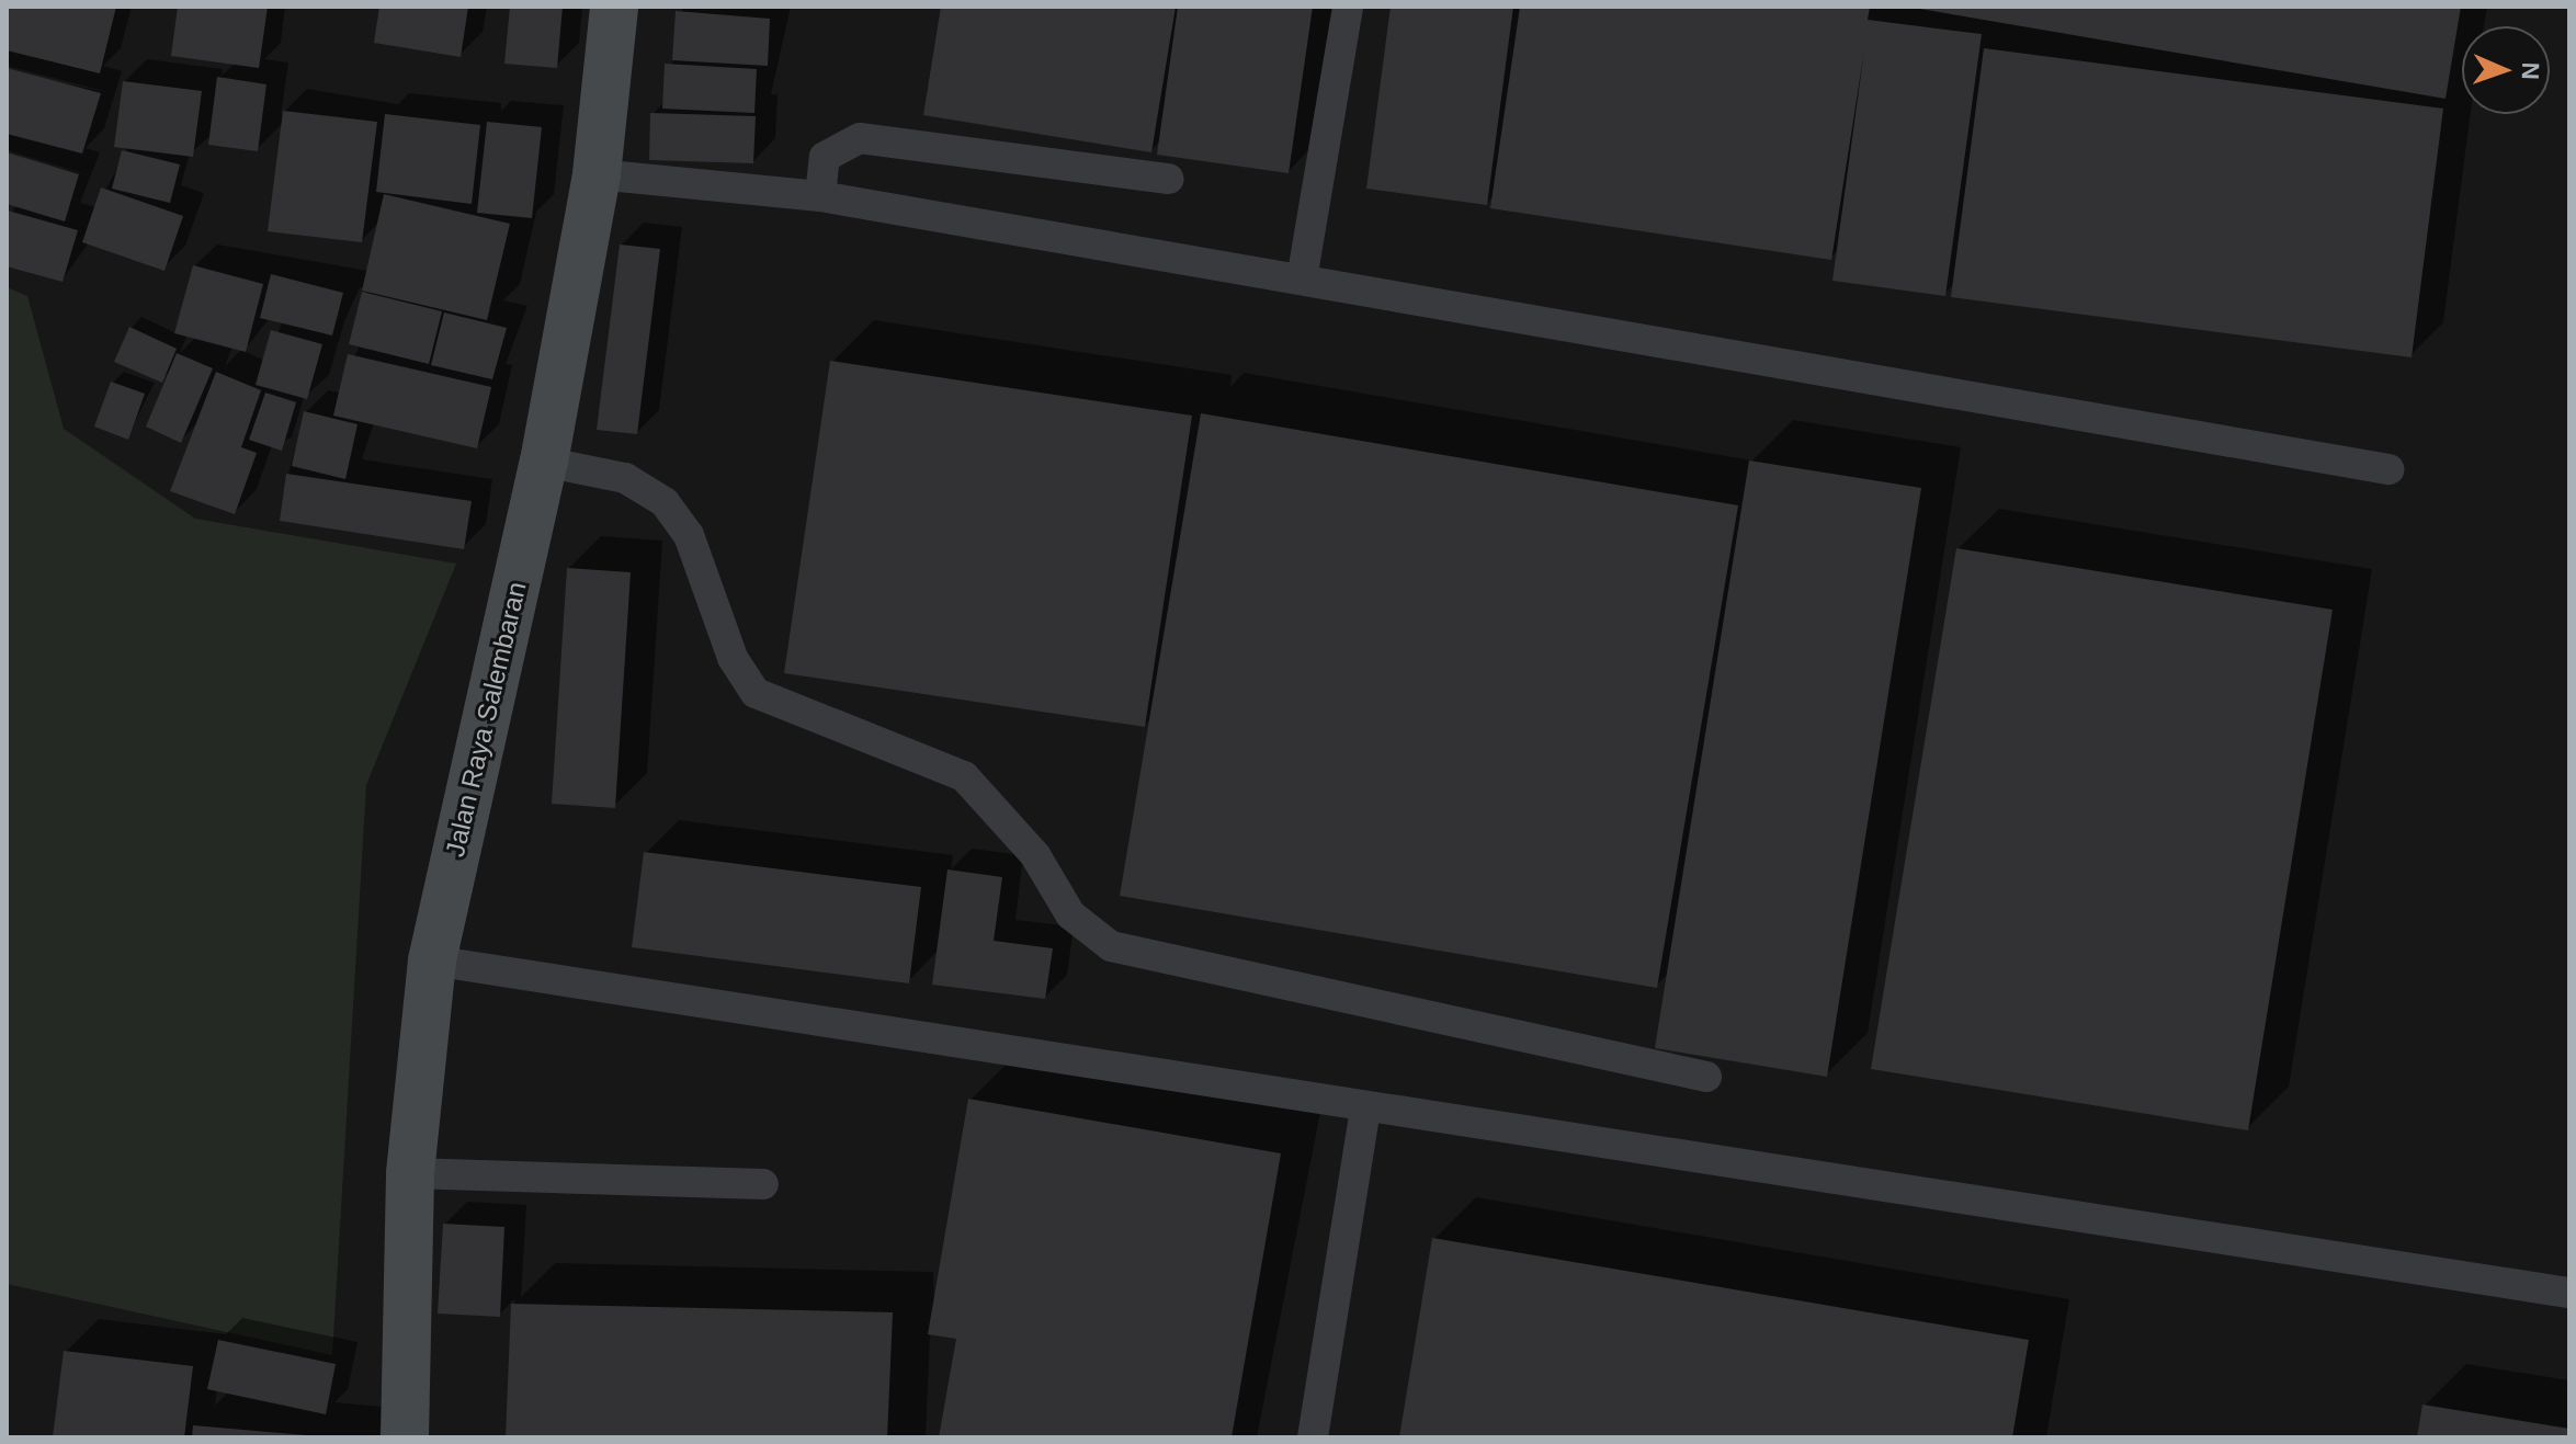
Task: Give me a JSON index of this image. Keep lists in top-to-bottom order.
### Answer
{
  "streets": {
    "main road": ["Jalan Raya Salembaran"]
  },
  "north": "right"
}
